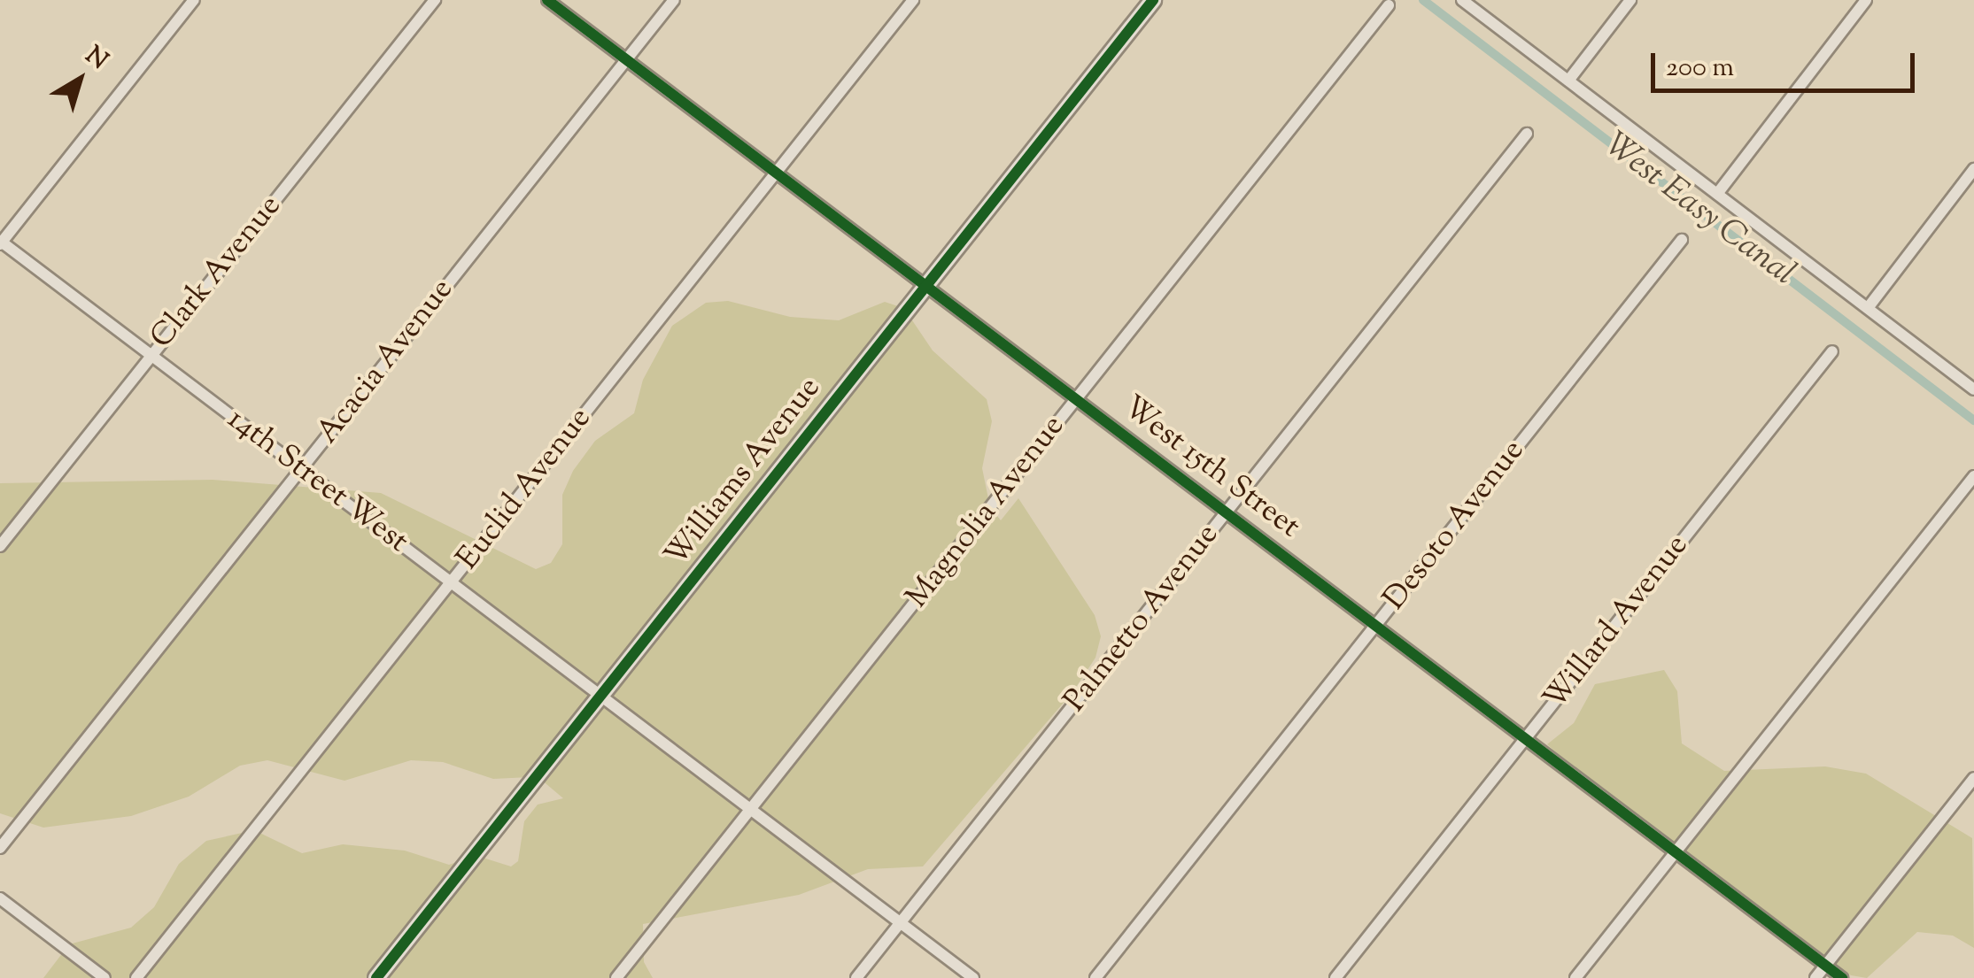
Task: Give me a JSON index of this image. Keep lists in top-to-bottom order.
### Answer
{
  "streets": {
    "street": [
      "Clark Avenue",
      "Acacia Avenue",
      "West 15th Street",
      "Williams Avenue",
      "14th Street West",
      "Euclid Avenue",
      "Magnolia Avenue",
      "Desoto Avenue",
      "Palmetto Avenue",
      "Willard Avenue"
    ]
  },
  "crossings": [
    ["Clark Avenue", "14th Street West"],
    ["Acacia Avenue", "West 15th Street"],
    ["Acacia Avenue", "14th Street West"],
    ["West 15th Street", "Williams Avenue"],
    ["West 15th Street", "Euclid Avenue"],
    ["West 15th Street", "Magnolia Avenue"],
    ["West 15th Street", "Desoto Avenue"],
    ["West 15th Street", "Palmetto Avenue"],
    ["West 15th Street", "Willard Avenue"],
    ["Williams Avenue", "14th Street West"],
    ["14th Street West", "Euclid Avenue"],
    ["14th Street West", "Magnolia Avenue"],
    ["14th Street West", "Palmetto Avenue"]
  ],
  "water": ["West Easy Canal"],
  "scale_bar": "200 m",
  "north": "top right"
}
